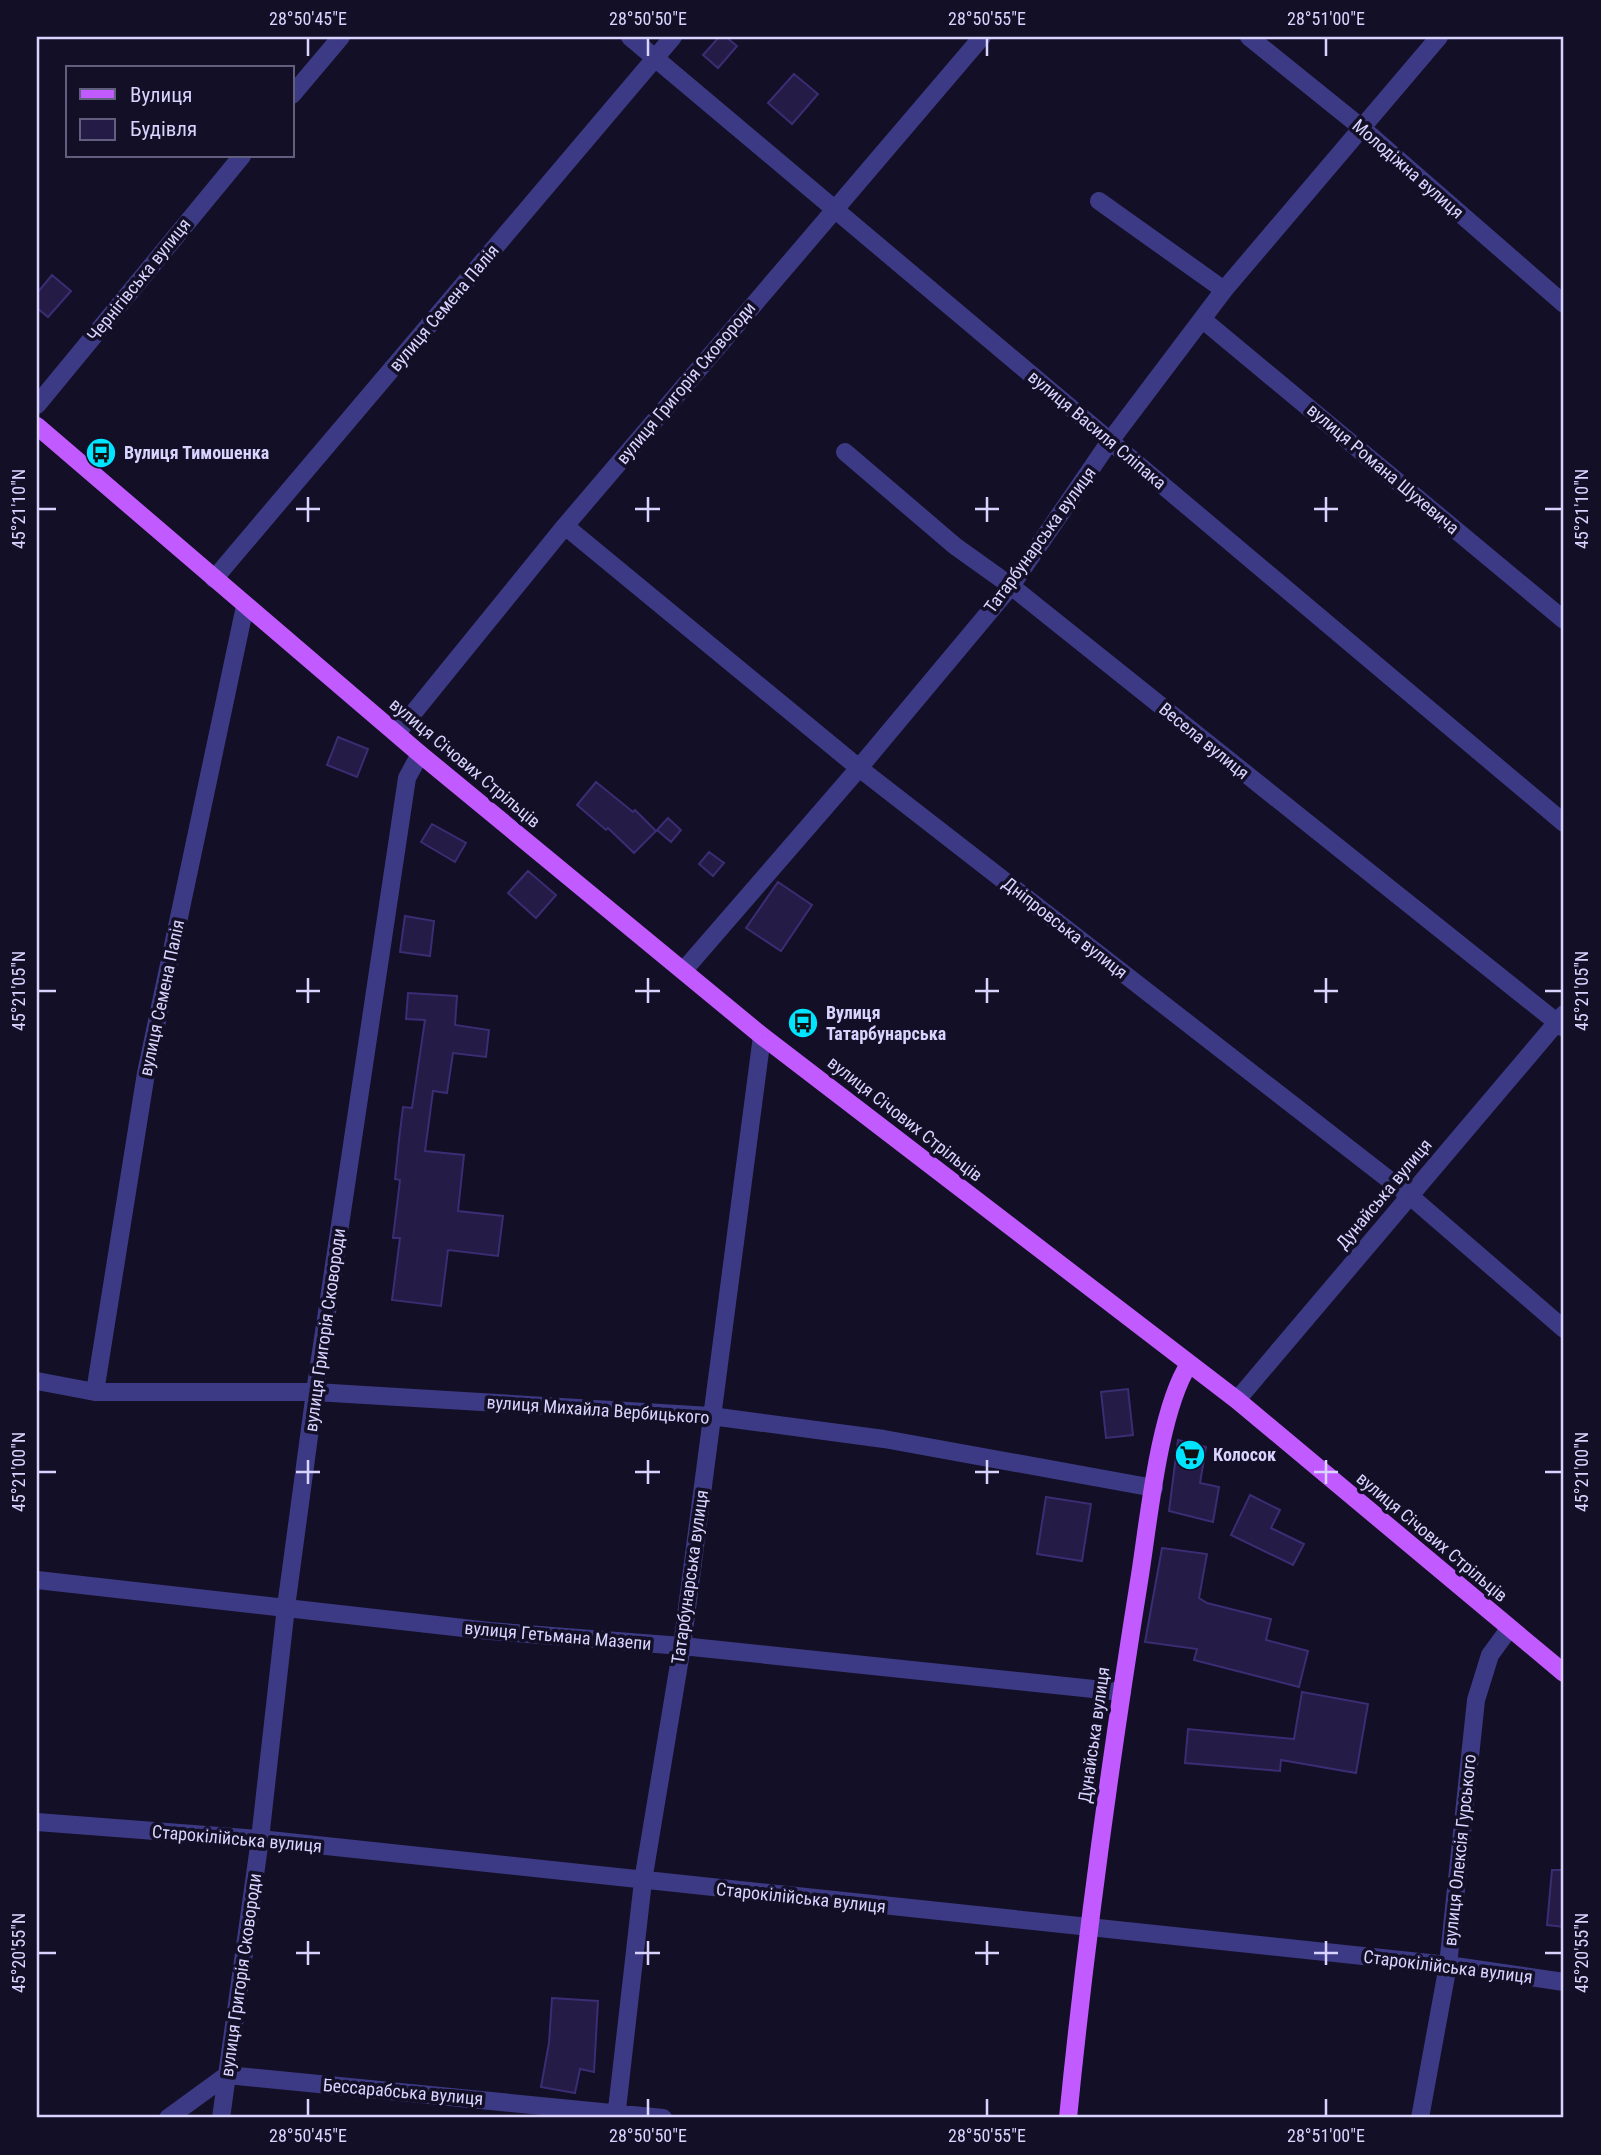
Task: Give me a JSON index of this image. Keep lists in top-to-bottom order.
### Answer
{
  "streets": {
    "main road": ["вулиця Січових Стрільців", "Дунайська вулиця"],
    "street": [
      "Молодіжна вулиця",
      "Чернігівська вулиця",
      "вулиця Семена Палія",
      "вулиця Григорія Сковороди",
      "вулиця Василя Сліпака",
      "вулиця Романа Шухевича",
      "Татарбунарська вулиця",
      "Весела вулиця",
      "Дніпровська вулиця",
      "вулиця Михайла Вербицького",
      "вулиця Гетьмана Мазепи",
      "Старокілійська вулиця",
      "вулиця Олексія Гурського",
      "Бессарабська вулиця"
    ]
  },
  "crossings": [
    ["Молодіжна вулиця", "Татарбунарська вулиця"],
    ["вулиця Семена Палія", "вулиця Василя Сліпака"],
    ["вулиця Семена Палія", "вулиця Січових Стрільців"],
    ["вулиця Семена Палія", "вулиця Михайла Вербицького"],
    ["вулиця Григорія Сковороди", "вулиця Василя Сліпака"],
    ["вулиця Григорія Сковороди", "вулиця Січових Стрільців"],
    ["вулиця Григорія Сковороди", "Дніпровська вулиця"],
    ["вулиця Григорія Сковороди", "вулиця Михайла Вербицького"],
    ["вулиця Григорія Сковороди", "вулиця Гетьмана Мазепи"],
    ["вулиця Григорія Сковороди", "Старокілійська вулиця"],
    ["вулиця Григорія Сковороди", "Бессарабська вулиця"],
    ["вулиця Василя Сліпака", "Татарбунарська вулиця"],
    ["вулиця Романа Шухевича", "Татарбунарська вулиця"],
    ["Татарбунарська вулиця", "Весела вулиця"],
    ["Татарбунарська вулиця", "вулиця Січових Стрільців"],
    ["Татарбунарська вулиця", "Дніпровська вулиця"],
    ["Татарбунарська вулиця", "вулиця Михайла Вербицького"],
    ["Татарбунарська вулиця", "вулиця Гетьмана Мазепи"],
    ["Татарбунарська вулиця", "Старокілійська вулиця"],
    ["Татарбунарська вулиця", "Бессарабська вулиця"],
    ["Весела вулиця", "Дунайська вулиця"],
    ["вулиця Січових Стрільців", "Дунайська вулиця"],
    ["вулиця Січових Стрільців", "вулиця Олексія Гурського"],
    ["Дніпровська вулиця", "Дунайська вулиця"],
    ["Дунайська вулиця", "вулиця Михайла Вербицького"],
    ["Дунайська вулиця", "вулиця Гетьмана Мазепи"],
    ["Дунайська вулиця", "Старокілійська вулиця"],
    ["Старокілійська вулиця", "вулиця Олексія Гурського"]
  ],
  "places": {
    "bus stop": ["Вулиця Тимошенка", "Вулиця Татарбунарська"],
    "supermarket": ["Колосок"]
  },
  "legend": ["Вулиця", "Будівля"],
  "coordinates": [
    "28°50'45\"E",
    "28°50'50\"E",
    "28°50'55\"E",
    "28°51'00\"E",
    "45°21'10\"N",
    "45°21'05\"N",
    "45°21'00\"N",
    "45°20'55\"N"
  ]
}
